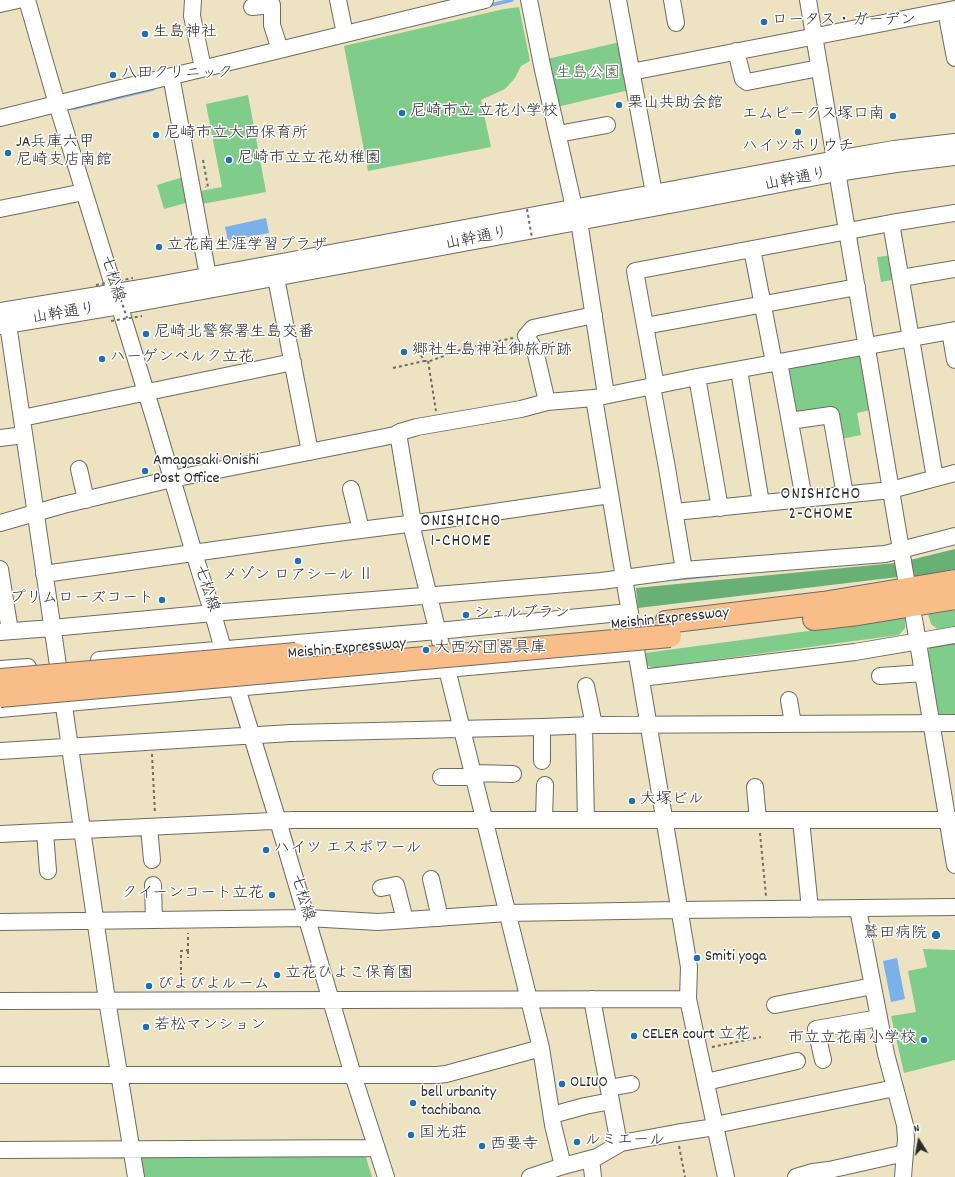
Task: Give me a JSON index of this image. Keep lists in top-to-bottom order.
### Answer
{
  "streets": {
    "highway": ["Meishin Expressway"],
    "street": ["山幹通り", "七松線"]
  },
  "crossings": [
    ["山幹通り", "七松線"]
  ],
  "districts": ["ONISHICHO 2-CHOME", "ONISHICHO 1-CHOME"],
  "parks": ["生島公園"],
  "places": [
    "ロータス・ガーデン",
    "生島神社",
    "八田クリニック",
    "栗山共助会館",
    "尼崎市立 立花小学校",
    "エムピークス塚口南",
    "ハイツホリウチ",
    "尼崎市立大西保育所",
    "JA兵庫六甲 尼崎支店南館",
    "尼崎市立立花幼稚園",
    "立花南生涯学習プラザ",
    "尼崎北警察署生島交番",
    "郷社生島神社御旅所跡",
    "ハーゲンベルク立花",
    "Amagasaki Onishi Post Office",
    "メゾン ロアシール Ⅱ",
    "プリムローズコート",
    "シェルブラン",
    "大西分団器具庫",
    "大塚ビル",
    "ハイツ エスポワール",
    "クイーンコート立花",
    "鷲田病院",
    "Smiti yoga",
    "立花ひよこ保育園",
    "ぴよぴよルーム",
    "若松マンション",
    "CELER court 立花",
    "市立立花南小学校",
    "OLIUO",
    "bell urbanity tachibana",
    "国光荘",
    "ルミエール",
    "西要寺"
  ],
  "north": "top"
}
